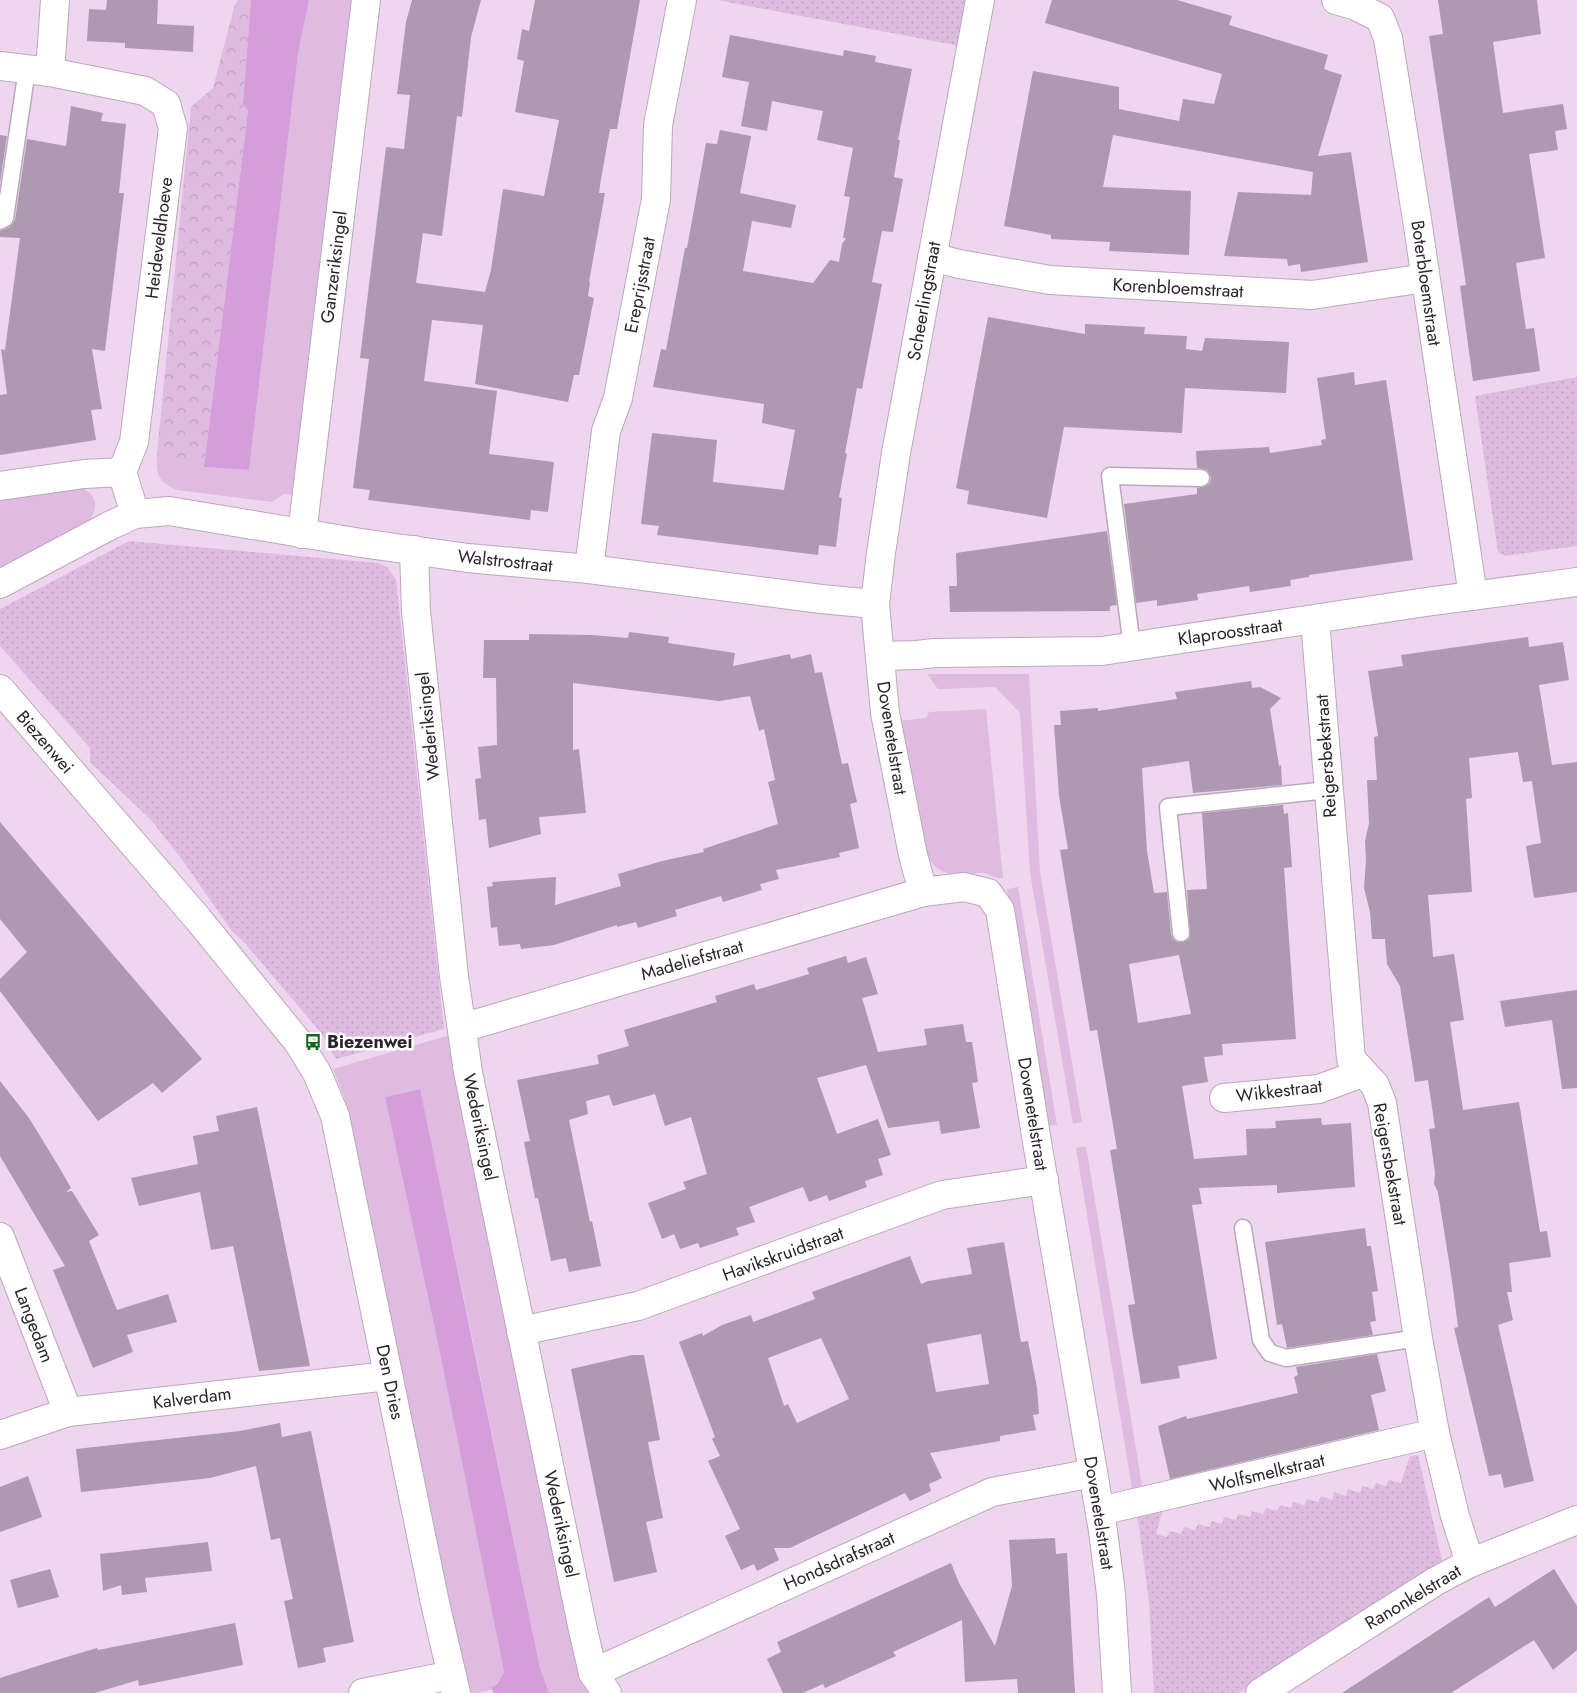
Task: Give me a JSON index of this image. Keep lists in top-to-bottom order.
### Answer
{
  "streets": {
    "street": [
      "Heideveldhoeve",
      "Ganzeriksingel",
      "Boterbloemstraat",
      "Ereprijsstraat",
      "Korenbloemstraat",
      "Scheerlingstraat",
      "Walstrostraat",
      "Klaproosstraat",
      "Wederiksingel",
      "Dovenetelstraat",
      "Biezenwei",
      "Reigersbekstraat",
      "Madeliefstraat",
      "Wikkestraat",
      "Havikskruidstraat",
      "Langedam",
      "Den Dries",
      "Kalverdam",
      "Wolfsmelkstraat",
      "Hondsdrafstraat",
      "Ranonkelstraat"
    ]
  },
  "crossings": [
    ["Ganzeriksingel", "Walstrostraat"],
    ["Boterbloemstraat", "Korenbloemstraat"],
    ["Boterbloemstraat", "Klaproosstraat"],
    ["Ereprijsstraat", "Walstrostraat"],
    ["Korenbloemstraat", "Scheerlingstraat"],
    ["Scheerlingstraat", "Walstrostraat"],
    ["Scheerlingstraat", "Dovenetelstraat"],
    ["Walstrostraat", "Wederiksingel"],
    ["Walstrostraat", "Dovenetelstraat"],
    ["Klaproosstraat", "Dovenetelstraat"],
    ["Klaproosstraat", "Reigersbekstraat"],
    ["Wederiksingel", "Madeliefstraat"],
    ["Wederiksingel", "Havikskruidstraat"],
    ["Wederiksingel", "Hondsdrafstraat"],
    ["Dovenetelstraat", "Madeliefstraat"],
    ["Dovenetelstraat", "Havikskruidstraat"],
    ["Dovenetelstraat", "Wolfsmelkstraat"],
    ["Dovenetelstraat", "Hondsdrafstraat"],
    ["Biezenwei", "Den Dries"],
    ["Reigersbekstraat", "Wikkestraat"],
    ["Reigersbekstraat", "Wolfsmelkstraat"],
    ["Reigersbekstraat", "Ranonkelstraat"],
    ["Langedam", "Kalverdam"],
    ["Den Dries", "Kalverdam"]
  ],
  "places": {
    "bus stop": ["Biezenwei"]
  }
}
